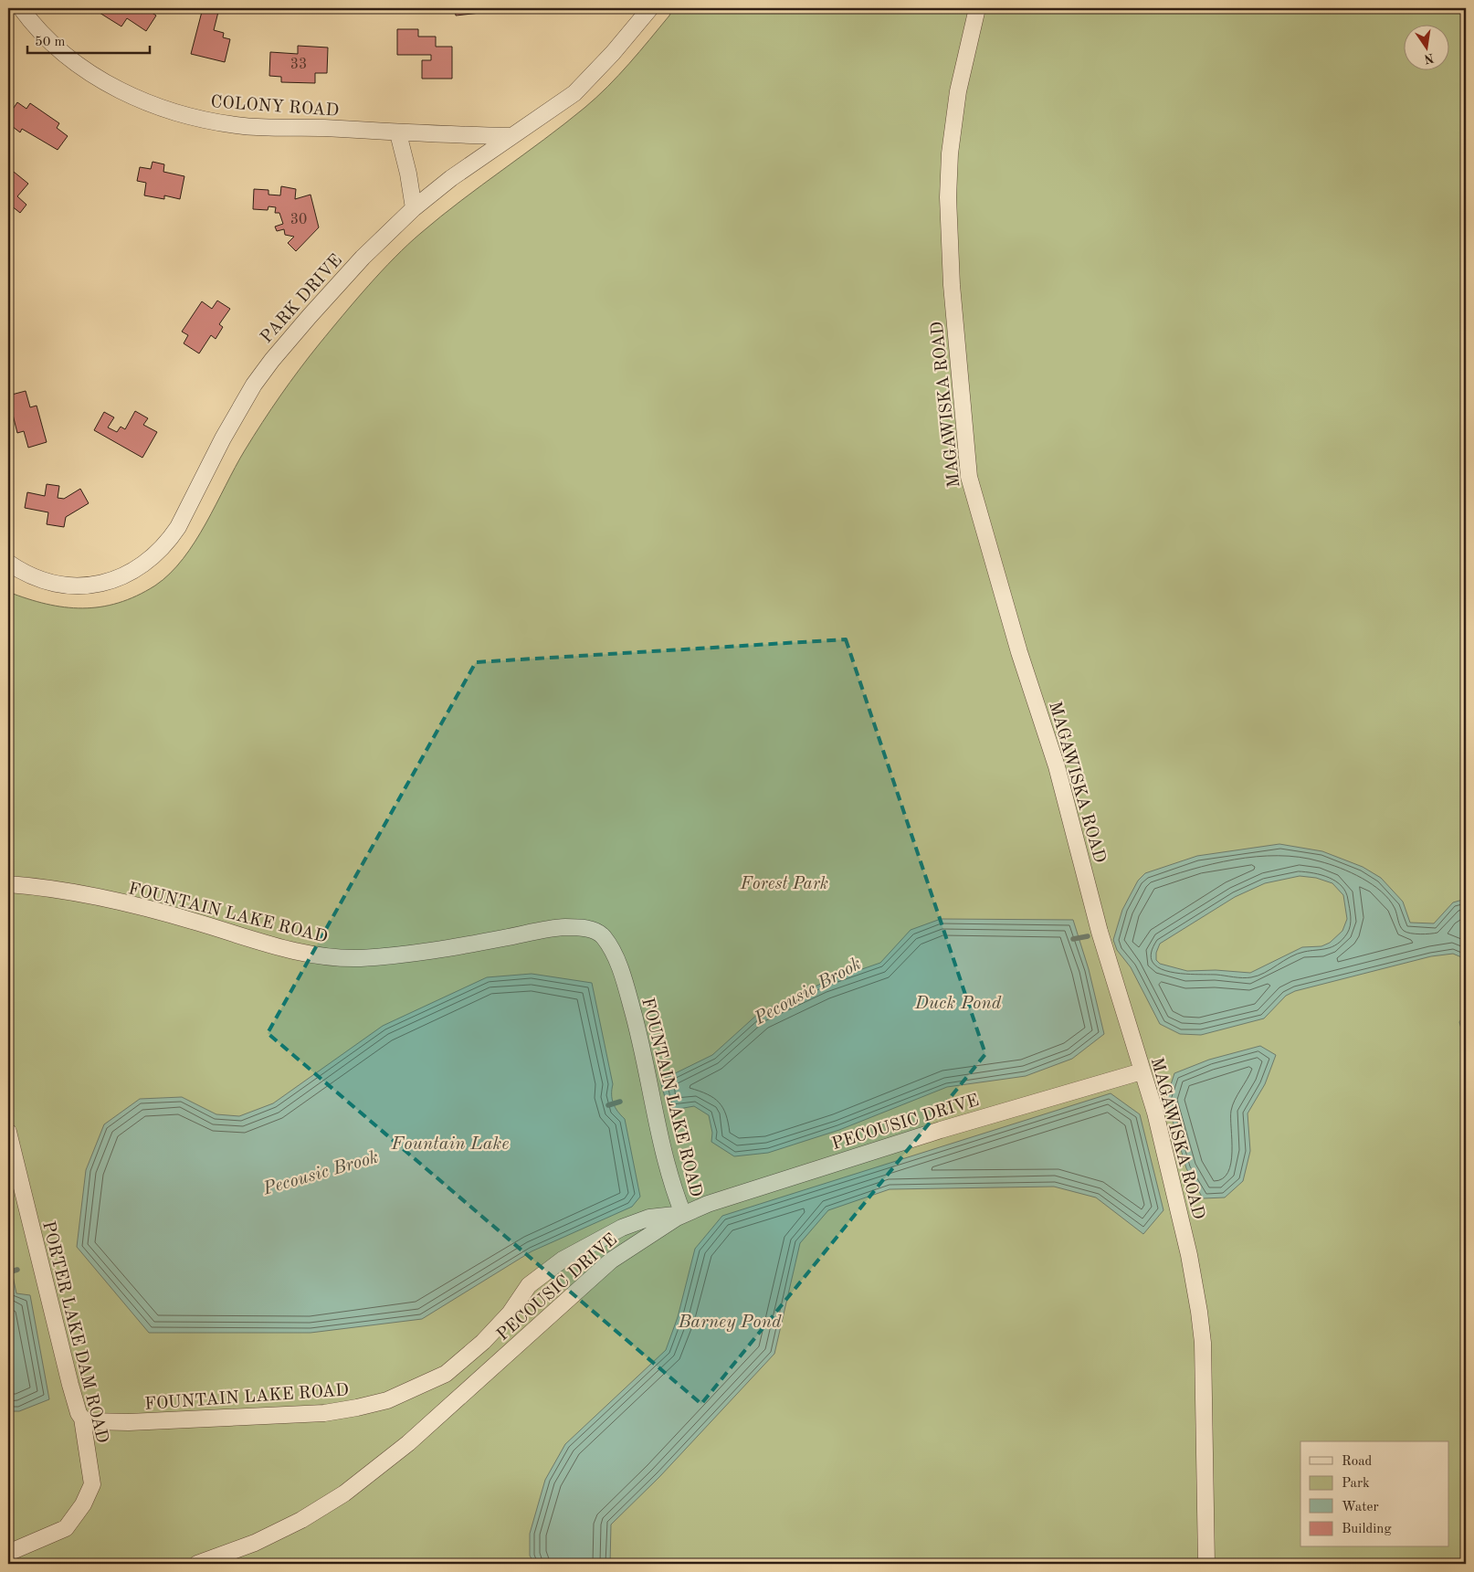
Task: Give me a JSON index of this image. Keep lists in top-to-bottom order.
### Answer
{
  "streets": {
    "street": [
      "COLONY ROAD",
      "PARK DRIVE",
      "MAGAWISKA ROAD",
      "FOUNTAIN LAKE ROAD",
      "PECOUSIC DRIVE",
      "PORTER LAKE DAM ROAD"
    ]
  },
  "crossings": [
    ["COLONY ROAD", "PARK DRIVE"],
    ["MAGAWISKA ROAD", "PECOUSIC DRIVE"],
    ["FOUNTAIN LAKE ROAD", "PECOUSIC DRIVE"],
    ["FOUNTAIN LAKE ROAD", "PORTER LAKE DAM ROAD"]
  ],
  "water": [
    "Pecousic Brook",
    "Duck Pond",
    "Fountain Lake",
    "Barney Pond"
  ],
  "parks": ["Forest Park"],
  "house_numbers": ["33", "30"],
  "legend": [
    "Road",
    "Park",
    "Water",
    "Building"
  ],
  "scale_bar": "50 m",
  "north": "bottom"
}
